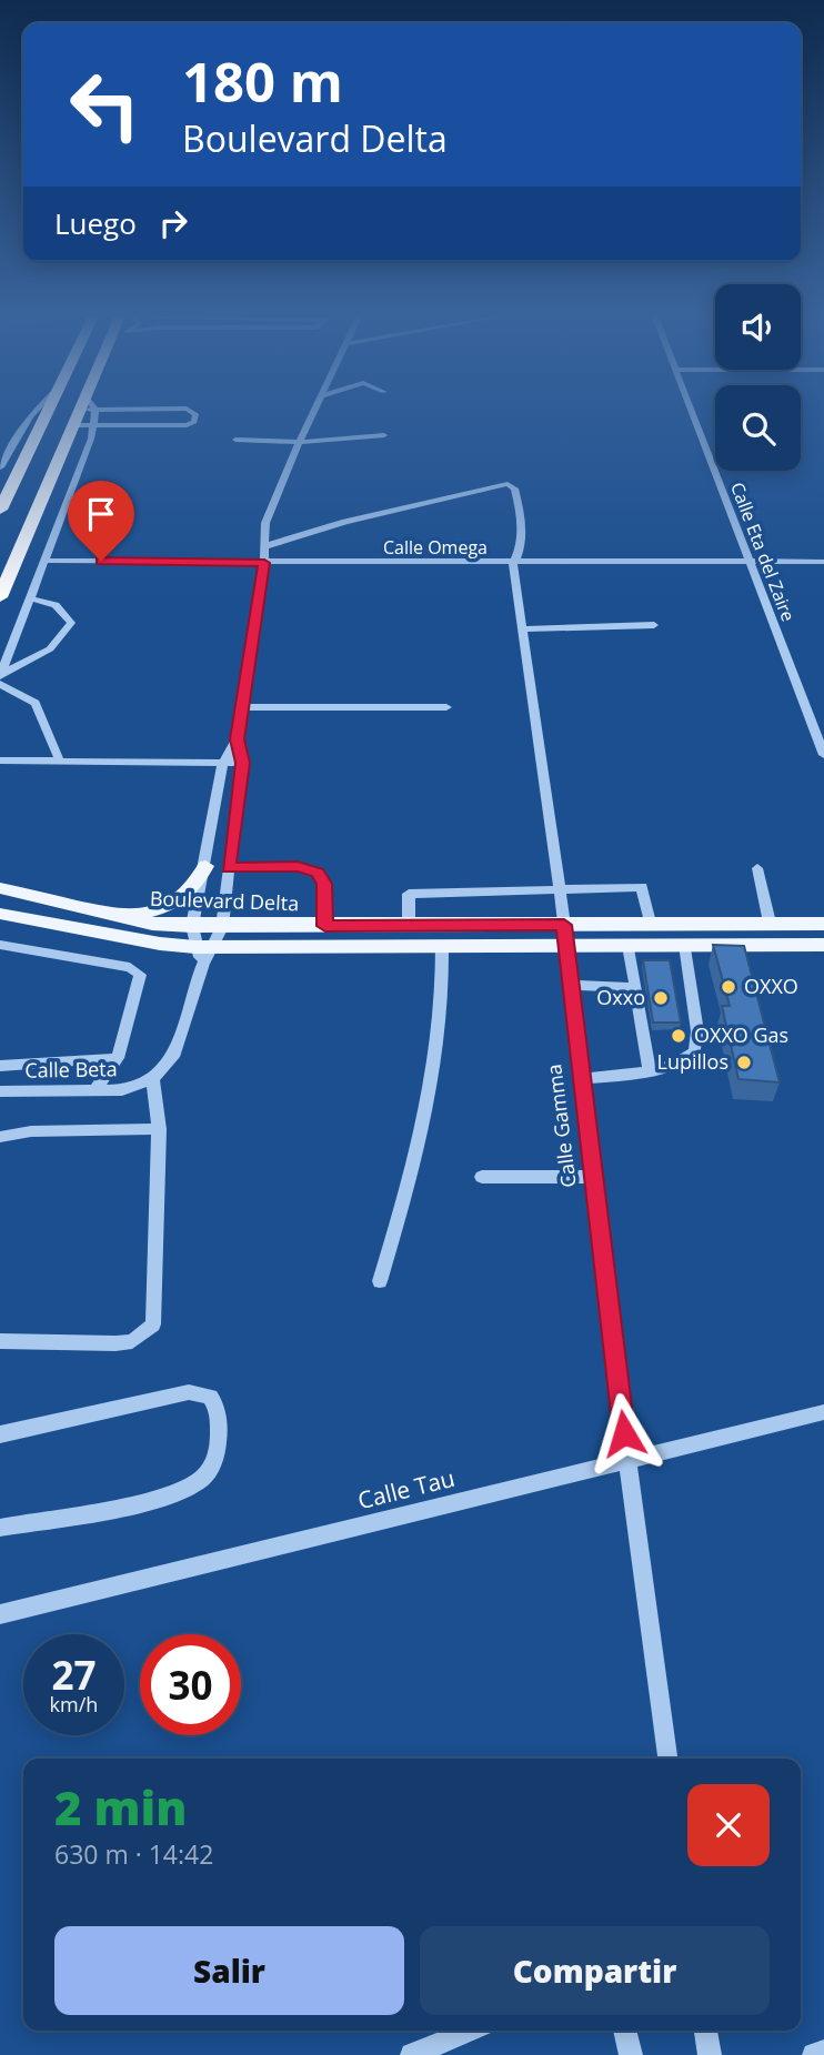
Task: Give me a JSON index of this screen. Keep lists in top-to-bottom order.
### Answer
{
  "streets": {
    "main road": ["Boulevard Delta"],
    "street": [
      "Calle Omega",
      "Calle Eta del Zaire",
      "Calle Beta",
      "Calle Gamma",
      "Calle Tau"
    ]
  },
  "crossings": [
    ["Calle Omega", "Calle Eta del Zaire"],
    ["Calle Omega", "Calle Gamma"],
    ["Boulevard Delta", "Calle Gamma"],
    ["Calle Gamma", "Calle Tau"]
  ],
  "places": [
    "OXXO",
    "Oxxo",
    "OXXO Gas",
    "Lupillos"
  ],
  "page": {
    "turn": ["180 m", "Boulevard Delta"],
    "then": "Luego",
    "speed": "27 km/h",
    "limit": "30",
    "heading": ["2 min", "630 m · 14:42"],
    "buttons": ["Salir", "Compartir"]
  }
}
